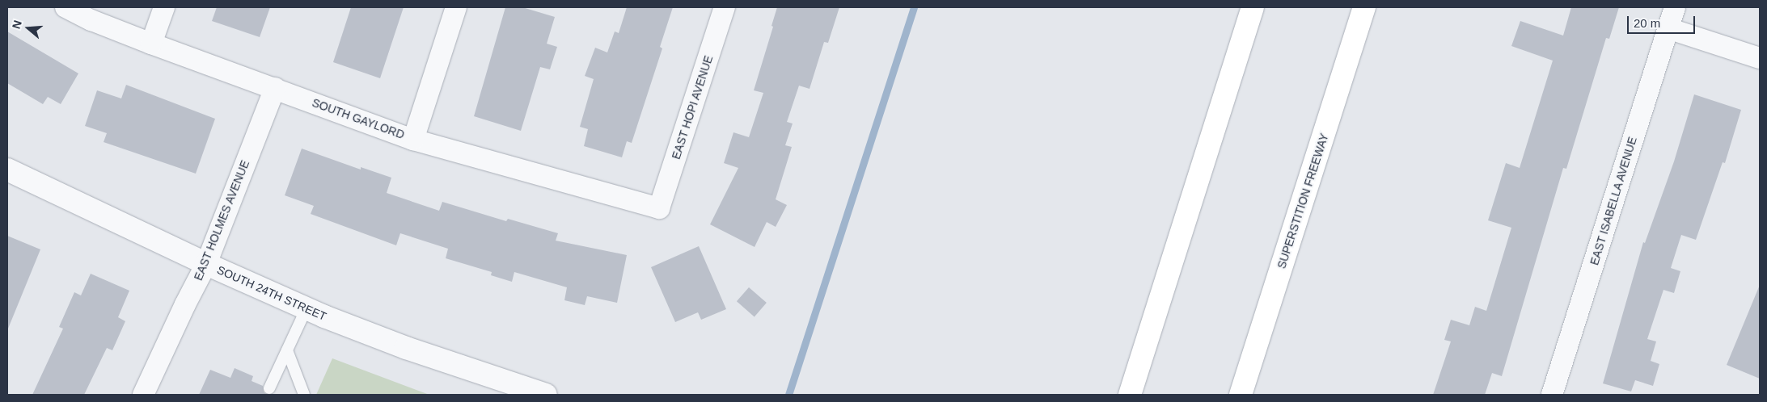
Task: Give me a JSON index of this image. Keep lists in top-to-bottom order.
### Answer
{
  "streets": {
    "highway": ["SUPERSTITION FREEWAY"],
    "street": [
      "EAST HOPI AVENUE",
      "SOUTH GAYLORD",
      "EAST ISABELLA AVENUE",
      "EAST HOLMES AVENUE",
      "SOUTH 24TH STREET"
    ]
  },
  "crossings": [
    ["EAST HOPI AVENUE", "SOUTH GAYLORD"],
    ["SOUTH GAYLORD", "EAST HOLMES AVENUE"],
    ["EAST HOLMES AVENUE", "SOUTH 24TH STREET"]
  ],
  "scale_bar": "20 m",
  "north": "left"
}
